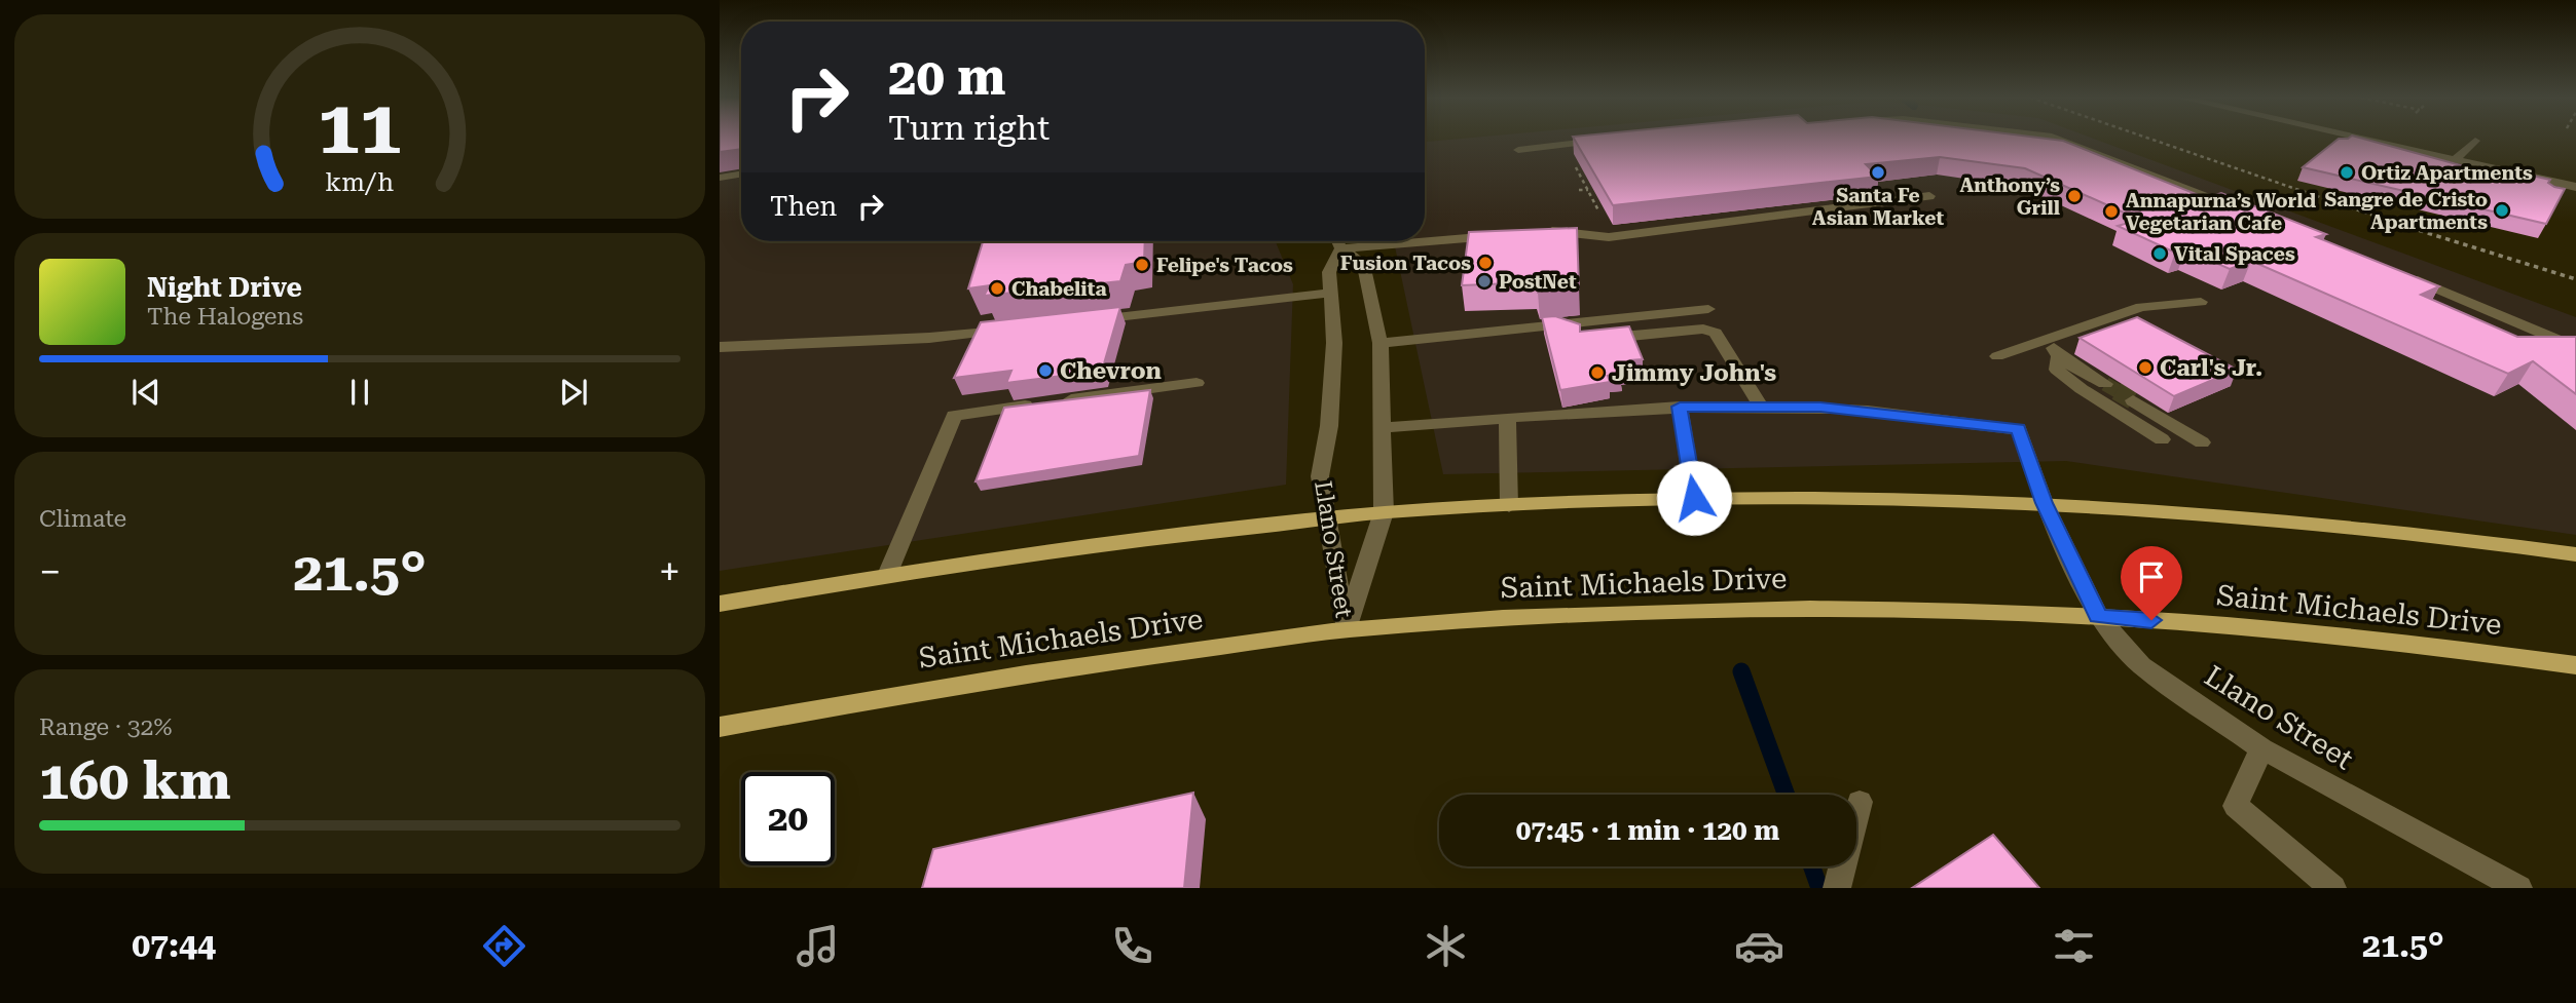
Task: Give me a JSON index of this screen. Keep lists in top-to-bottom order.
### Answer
{
  "streets": {
    "main road": ["Saint Michaels Drive"],
    "street": ["Llano Street"]
  },
  "crossings": [
    ["Llano Street", "Saint Michaels Drive"]
  ],
  "places": [
    "Santa Fe Asian Market",
    "Ortiz Apartments",
    "Anthony’s Grill",
    "Sangre de Cristo Apartments",
    "Annapurna’s World Vegetarian Cafe",
    "Vital Spaces",
    "Fusion Tacos",
    "Felipe's Tacos",
    "PostNet",
    "Chabelita",
    "Carl's Jr.",
    "Chevron",
    "Jimmy John's"
  ],
  "page": {
    "turn": ["20 m", "Turn right"],
    "then": "Then",
    "song": ["Night Drive", "The Halogens"],
    "tile": [
      "Climate",
      ["Range · 32%", "160 km"]
    ],
    "heat": ["−", "21.5°", "+"],
    "limit": "20",
    "trip": "07:45 · 1 min · 120 m",
    "tabs": ["07:44", "21.5°"],
    "gauge": ["11", "km/h"]
  }
}
